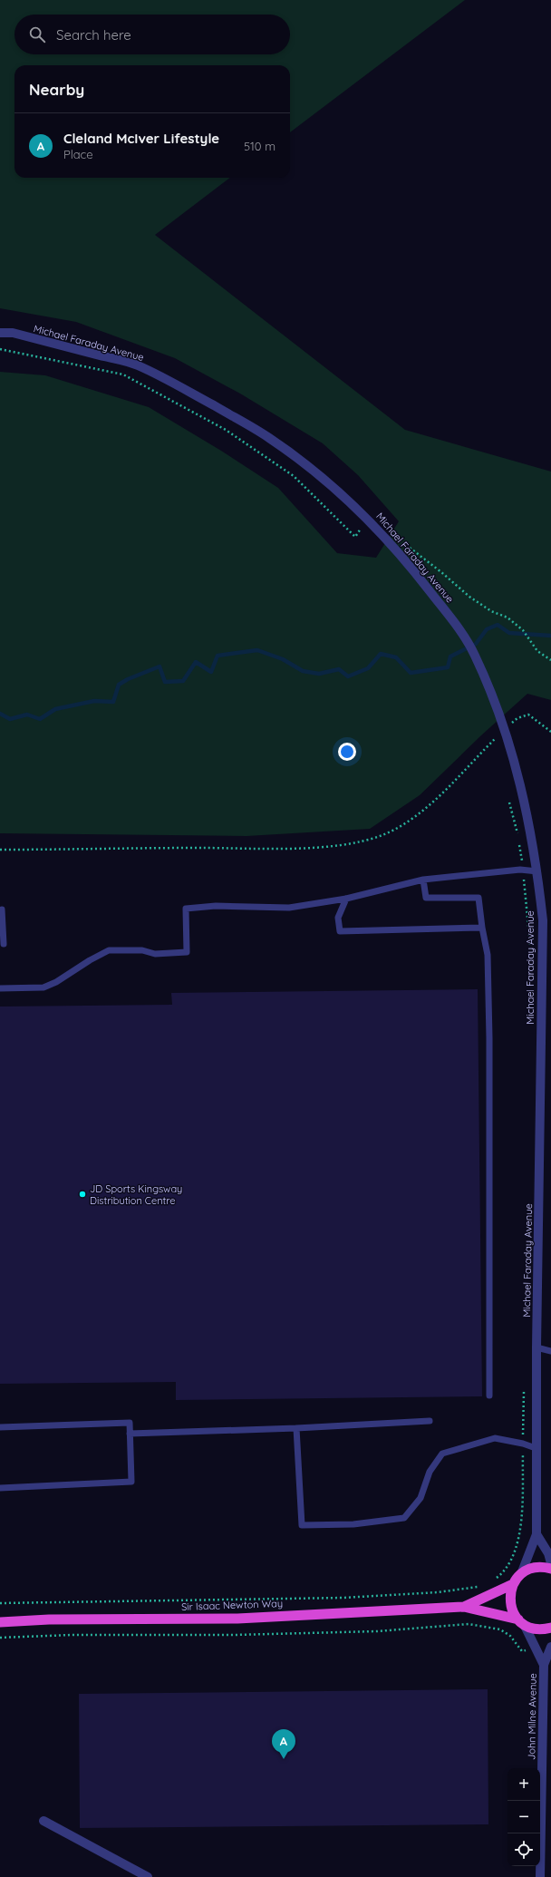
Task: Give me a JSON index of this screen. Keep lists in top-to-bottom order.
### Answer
{
  "streets": {
    "highway": ["Sir Isaac Newton Way"],
    "street": ["Michael Faraday Avenue", "John Milne Avenue"]
  },
  "crossings": [
    ["Sir Isaac Newton Way", "John Milne Avenue"]
  ],
  "places": ["JD Sports Kingsway Distribution Centre"],
  "page": {
    "search": "Search here",
    "heading": "Nearby",
    "list": [
      {
        "mark": "A",
        "name": "Cleland McIver Lifestyle",
        "note": "Place",
        "value": "510 m"
      }
    ],
    "pins": "A",
    "map_buttons": ["+", "−"]
  }
}
